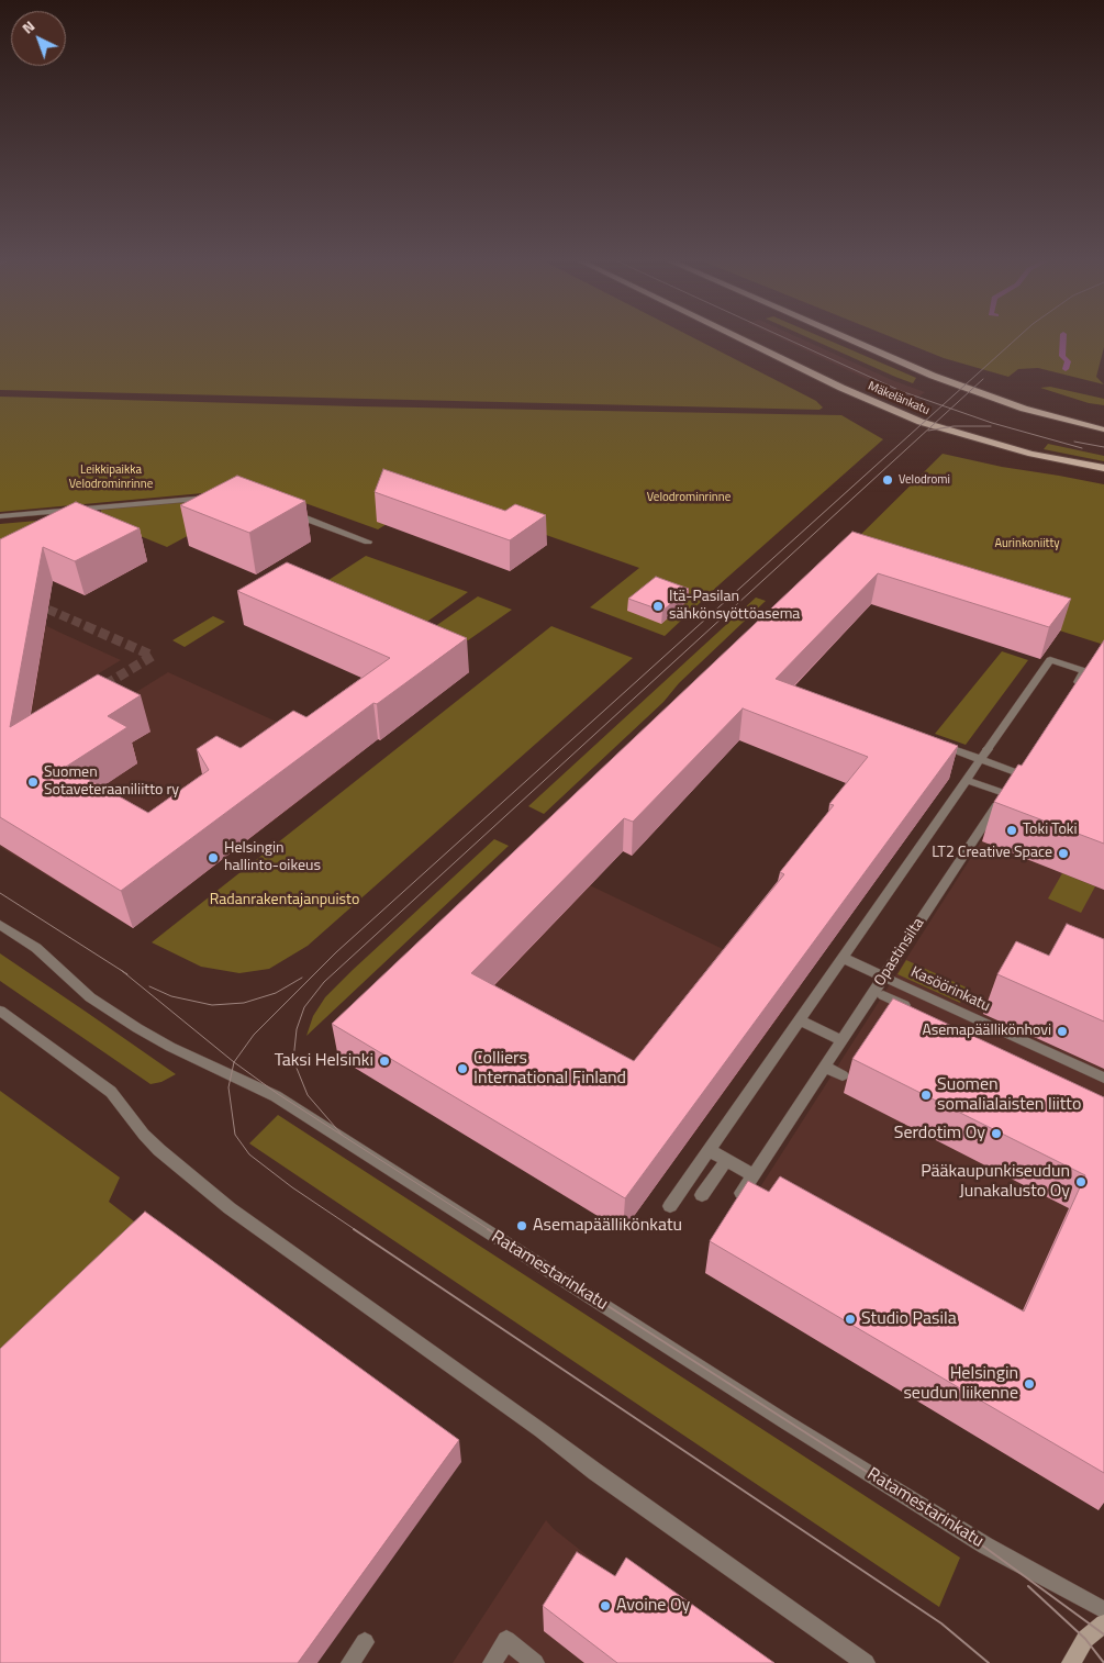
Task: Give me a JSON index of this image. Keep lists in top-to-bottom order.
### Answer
{
  "streets": {
    "main road": ["Mäkelänkatu"],
    "street": ["Opastinsilta", "Kasöörinkatu", "Ratamestarinkatu"]
  },
  "crossings": [
    ["Opastinsilta", "Kasöörinkatu"]
  ],
  "parks": [
    "Leikkipaikka Velodrominrinne",
    "Velodrominrinne",
    "Aurinkoniitty",
    "Radanrakentajanpuisto"
  ],
  "places": [
    "Velodromi",
    "Itä-Pasilan sähkönsyöttöasema",
    "Suomen Sotaveteraaniliitto ry",
    "Toki Toki",
    "LT2 Creative Space",
    "Helsingin hallinto-oikeus",
    "Asemapäällikönhovi",
    "Taksi Helsinki",
    "Colliers International Finland",
    "Suomen somalialaisten liitto",
    "Serdotim Oy",
    "Pääkaupunkiseudun Junakalusto Oy",
    "Asemapäällikönkatu",
    "Studio Pasila",
    "Helsingin seudun liikenne",
    "Avoine Oy"
  ],
  "north": "top left"
}
